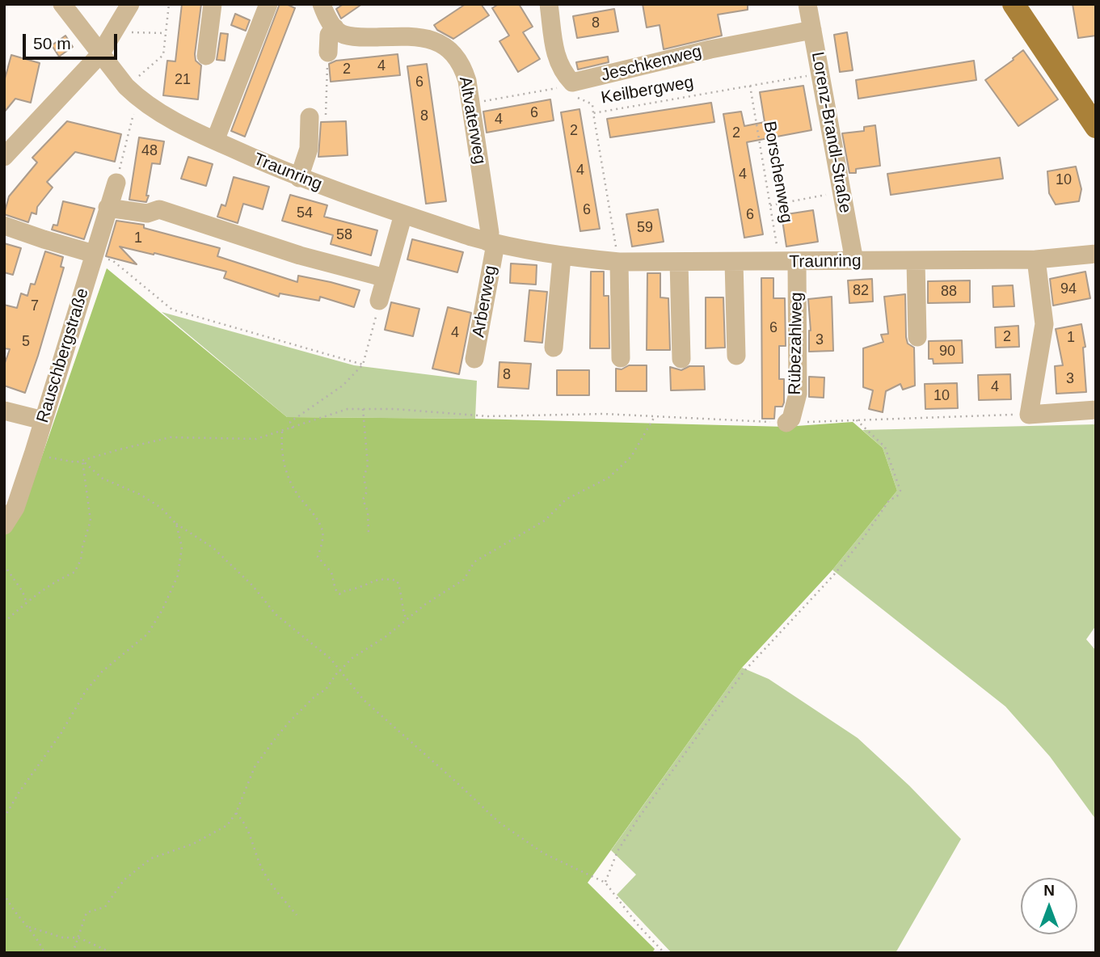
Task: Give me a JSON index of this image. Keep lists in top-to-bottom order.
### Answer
{
  "streets": {
    "street": [
      "Jeschkenweg",
      "Altvaterweg",
      "Lorenz-Brandl-Straße",
      "Traunring",
      "Arberweg",
      "Rübezahlweg",
      "Rauschbergstraße"
    ],
    "path": ["Keilbergweg", "Borschenweg"]
  },
  "crossings": [
    ["Jeschkenweg", "Keilbergweg"],
    ["Jeschkenweg", "Lorenz-Brandl-Straße"],
    ["Keilbergweg", "Lorenz-Brandl-Straße"],
    ["Keilbergweg", "Traunring"],
    ["Keilbergweg", "Borschenweg"],
    ["Altvaterweg", "Traunring"],
    ["Altvaterweg", "Arberweg"],
    ["Lorenz-Brandl-Straße", "Traunring"],
    ["Traunring", "Borschenweg"],
    ["Traunring", "Arberweg"],
    ["Traunring", "Rübezahlweg"],
    ["Borschenweg", "Rübezahlweg"]
  ],
  "house_numbers": [
    "8",
    "4",
    "2",
    "21",
    "6",
    "6",
    "8",
    "4",
    "2",
    "2",
    "48",
    "4",
    "4",
    "10",
    "6",
    "54",
    "6",
    "59",
    "58",
    "1",
    "94",
    "82",
    "88",
    "7",
    "6",
    "4",
    "2",
    "1",
    "3",
    "5",
    "90",
    "8",
    "3",
    "4",
    "10"
  ],
  "scale_bar": "50 m",
  "north": "top"
}
